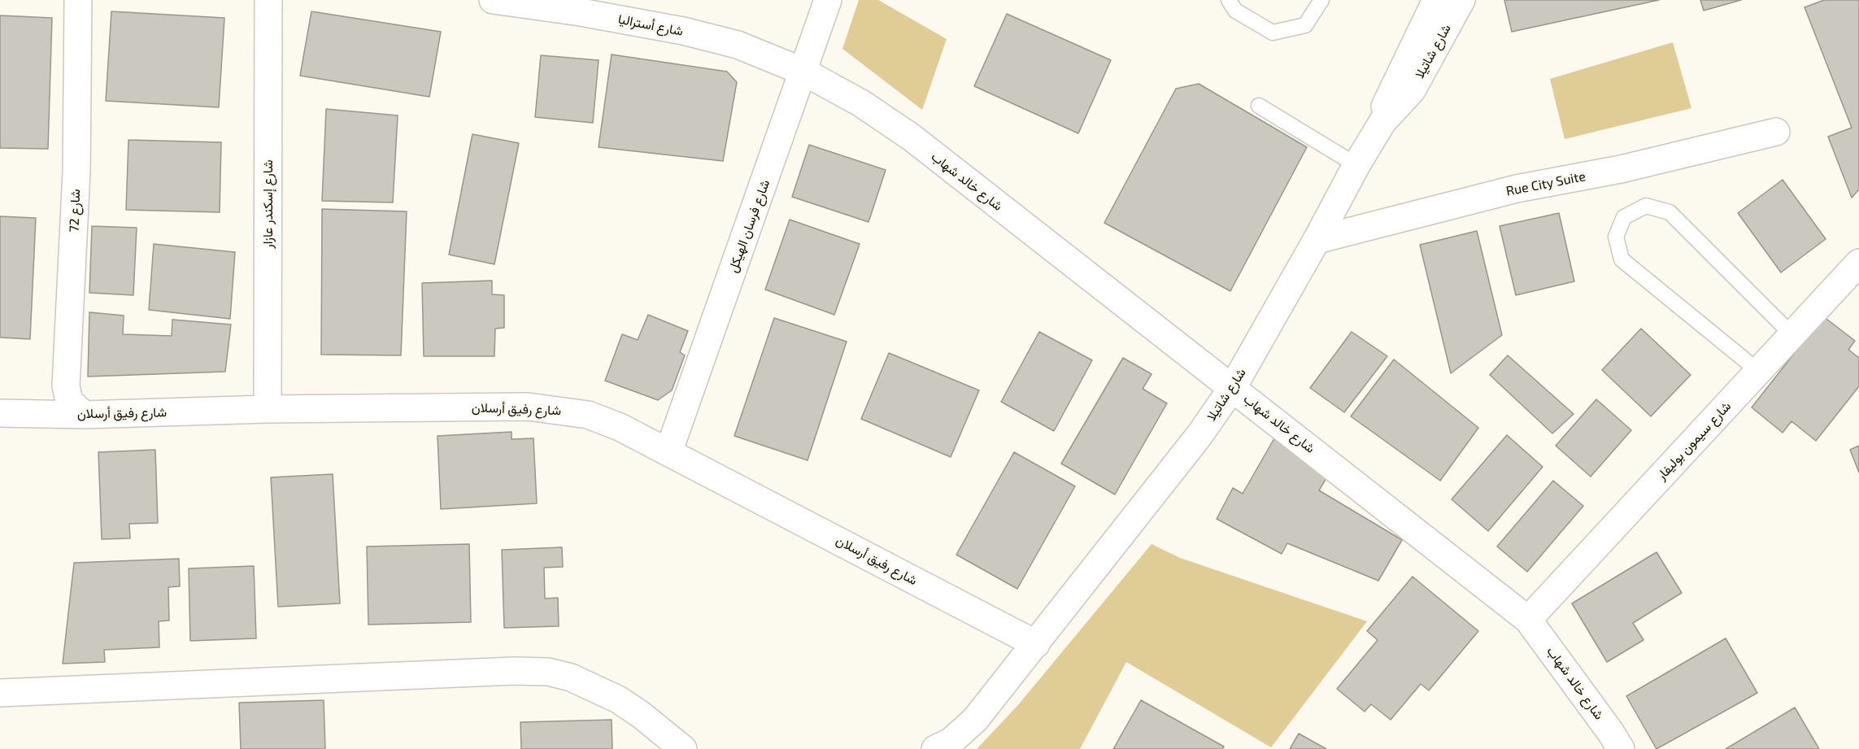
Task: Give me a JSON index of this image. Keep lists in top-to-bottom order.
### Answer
{
  "streets": {
    "street": [
      "شارع أستراليا",
      "شارع شاتيلا",
      "شارع خالد شهاب",
      "Rue City Suite",
      "شارع إسكندر عازار",
      "شارع 72",
      "شارع فرسان الهيكل",
      "شارع رفيق أرسلان",
      "شارع سيمون بوليفار"
    ]
  },
  "crossings": [
    ["شارع أستراليا", "شارع خالد شهاب"],
    ["شارع أستراليا", "شارع فرسان الهيكل"],
    ["شارع شاتيلا", "شارع خالد شهاب"],
    ["شارع شاتيلا", "Rue City Suite"],
    ["شارع شاتيلا", "شارع رفيق أرسلان"],
    ["شارع خالد شهاب", "شارع فرسان الهيكل"],
    ["شارع خالد شهاب", "شارع سيمون بوليفار"],
    ["شارع إسكندر عازار", "شارع رفيق أرسلان"],
    ["شارع 72", "شارع رفيق أرسلان"],
    ["شارع فرسان الهيكل", "شارع رفيق أرسلان"]
  ]
}
